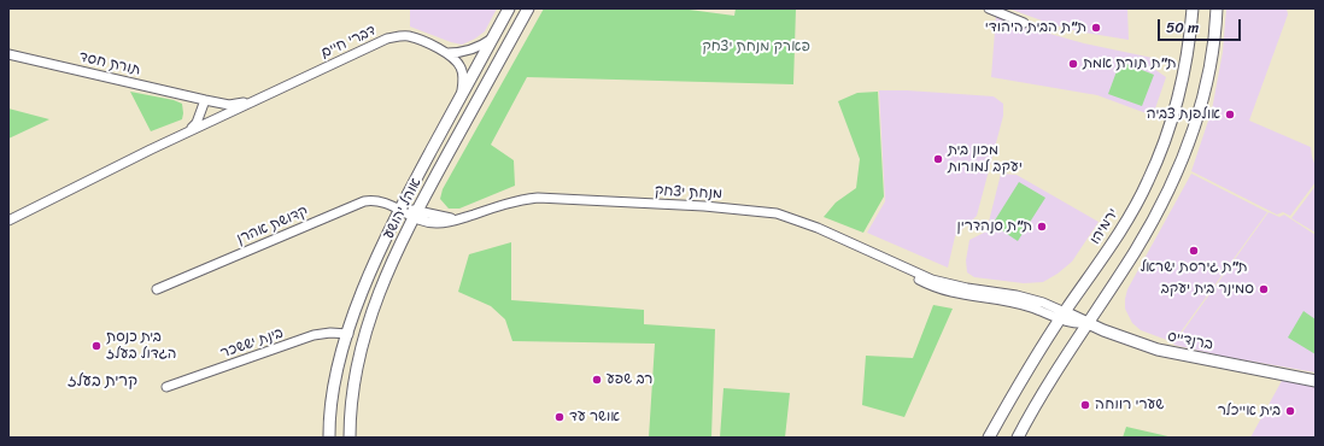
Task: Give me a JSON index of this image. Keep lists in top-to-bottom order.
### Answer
{
  "streets": {
    "street": [
      "דברי חיים",
      "תורת חסד",
      "מנחת יצחק",
      "אוהל יהושע",
      "קדושת אהרן",
      "ירמיהו",
      "ברנדייס",
      "בינת יששכר"
    ]
  },
  "crossings": [
    ["דברי חיים", "תורת חסד"],
    ["דברי חיים", "אוהל יהושע"],
    ["מנחת יצחק", "אוהל יהושע"],
    ["מנחת יצחק", "קדושת אהרן"],
    ["מנחת יצחק", "ירמיהו"],
    ["מנחת יצחק", "ברנדייס"],
    ["אוהל יהושע", "קדושת אהרן"],
    ["אוהל יהושע", "בינת יששכר"],
    ["ירמיהו", "ברנדייס"]
  ],
  "districts": ["קרית בעלז"],
  "parks": ["פארק מנחת יצחק"],
  "places": [
    "ת\"ת הבית היהודי",
    "ת\"ת תורת אמת",
    "אולפנת צביה",
    "מכון בית יעקב למורות",
    "ת\"ת סנהדרין",
    "ת\"ת גירסת ישראל",
    "סמינר בית יעקב",
    "בית כנסת הגדול בעלז",
    "רב שפע",
    "שערי רווחה",
    "בית אייכלר",
    "אושר עד"
  ],
  "scale_bar": "50 m"
}
